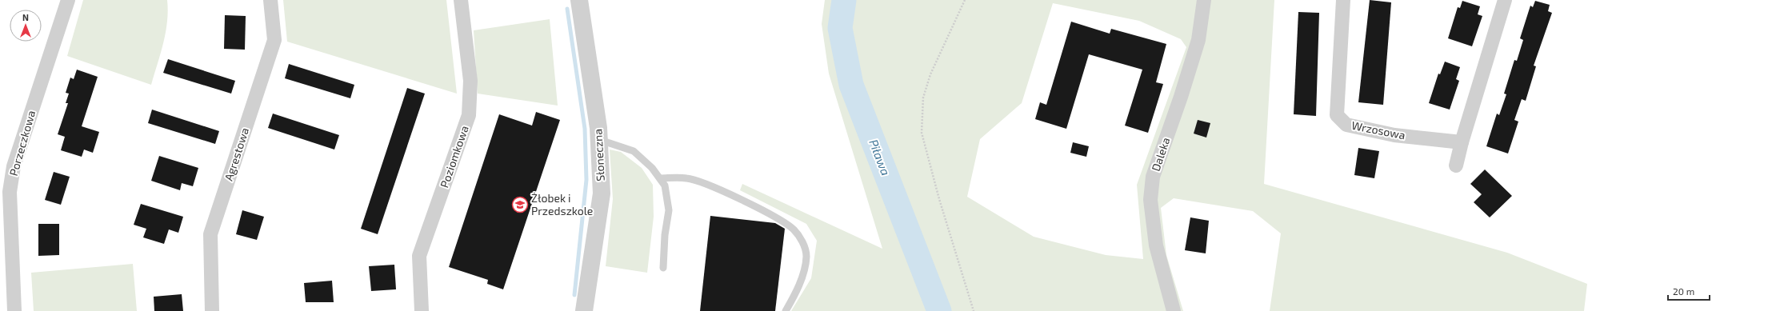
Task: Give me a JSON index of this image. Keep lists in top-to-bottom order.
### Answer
{
  "streets": {
    "street": [
      "Wrzosowa",
      "Porzeczkowa",
      "Agrestowa",
      "Daleka",
      "Słoneczna",
      "Poziomkowa"
    ]
  },
  "water": ["Piława"],
  "places": {
    "school or university": ["Żłobek i Przedszkole"]
  },
  "scale_bar": "20 m",
  "north": "top"
}
